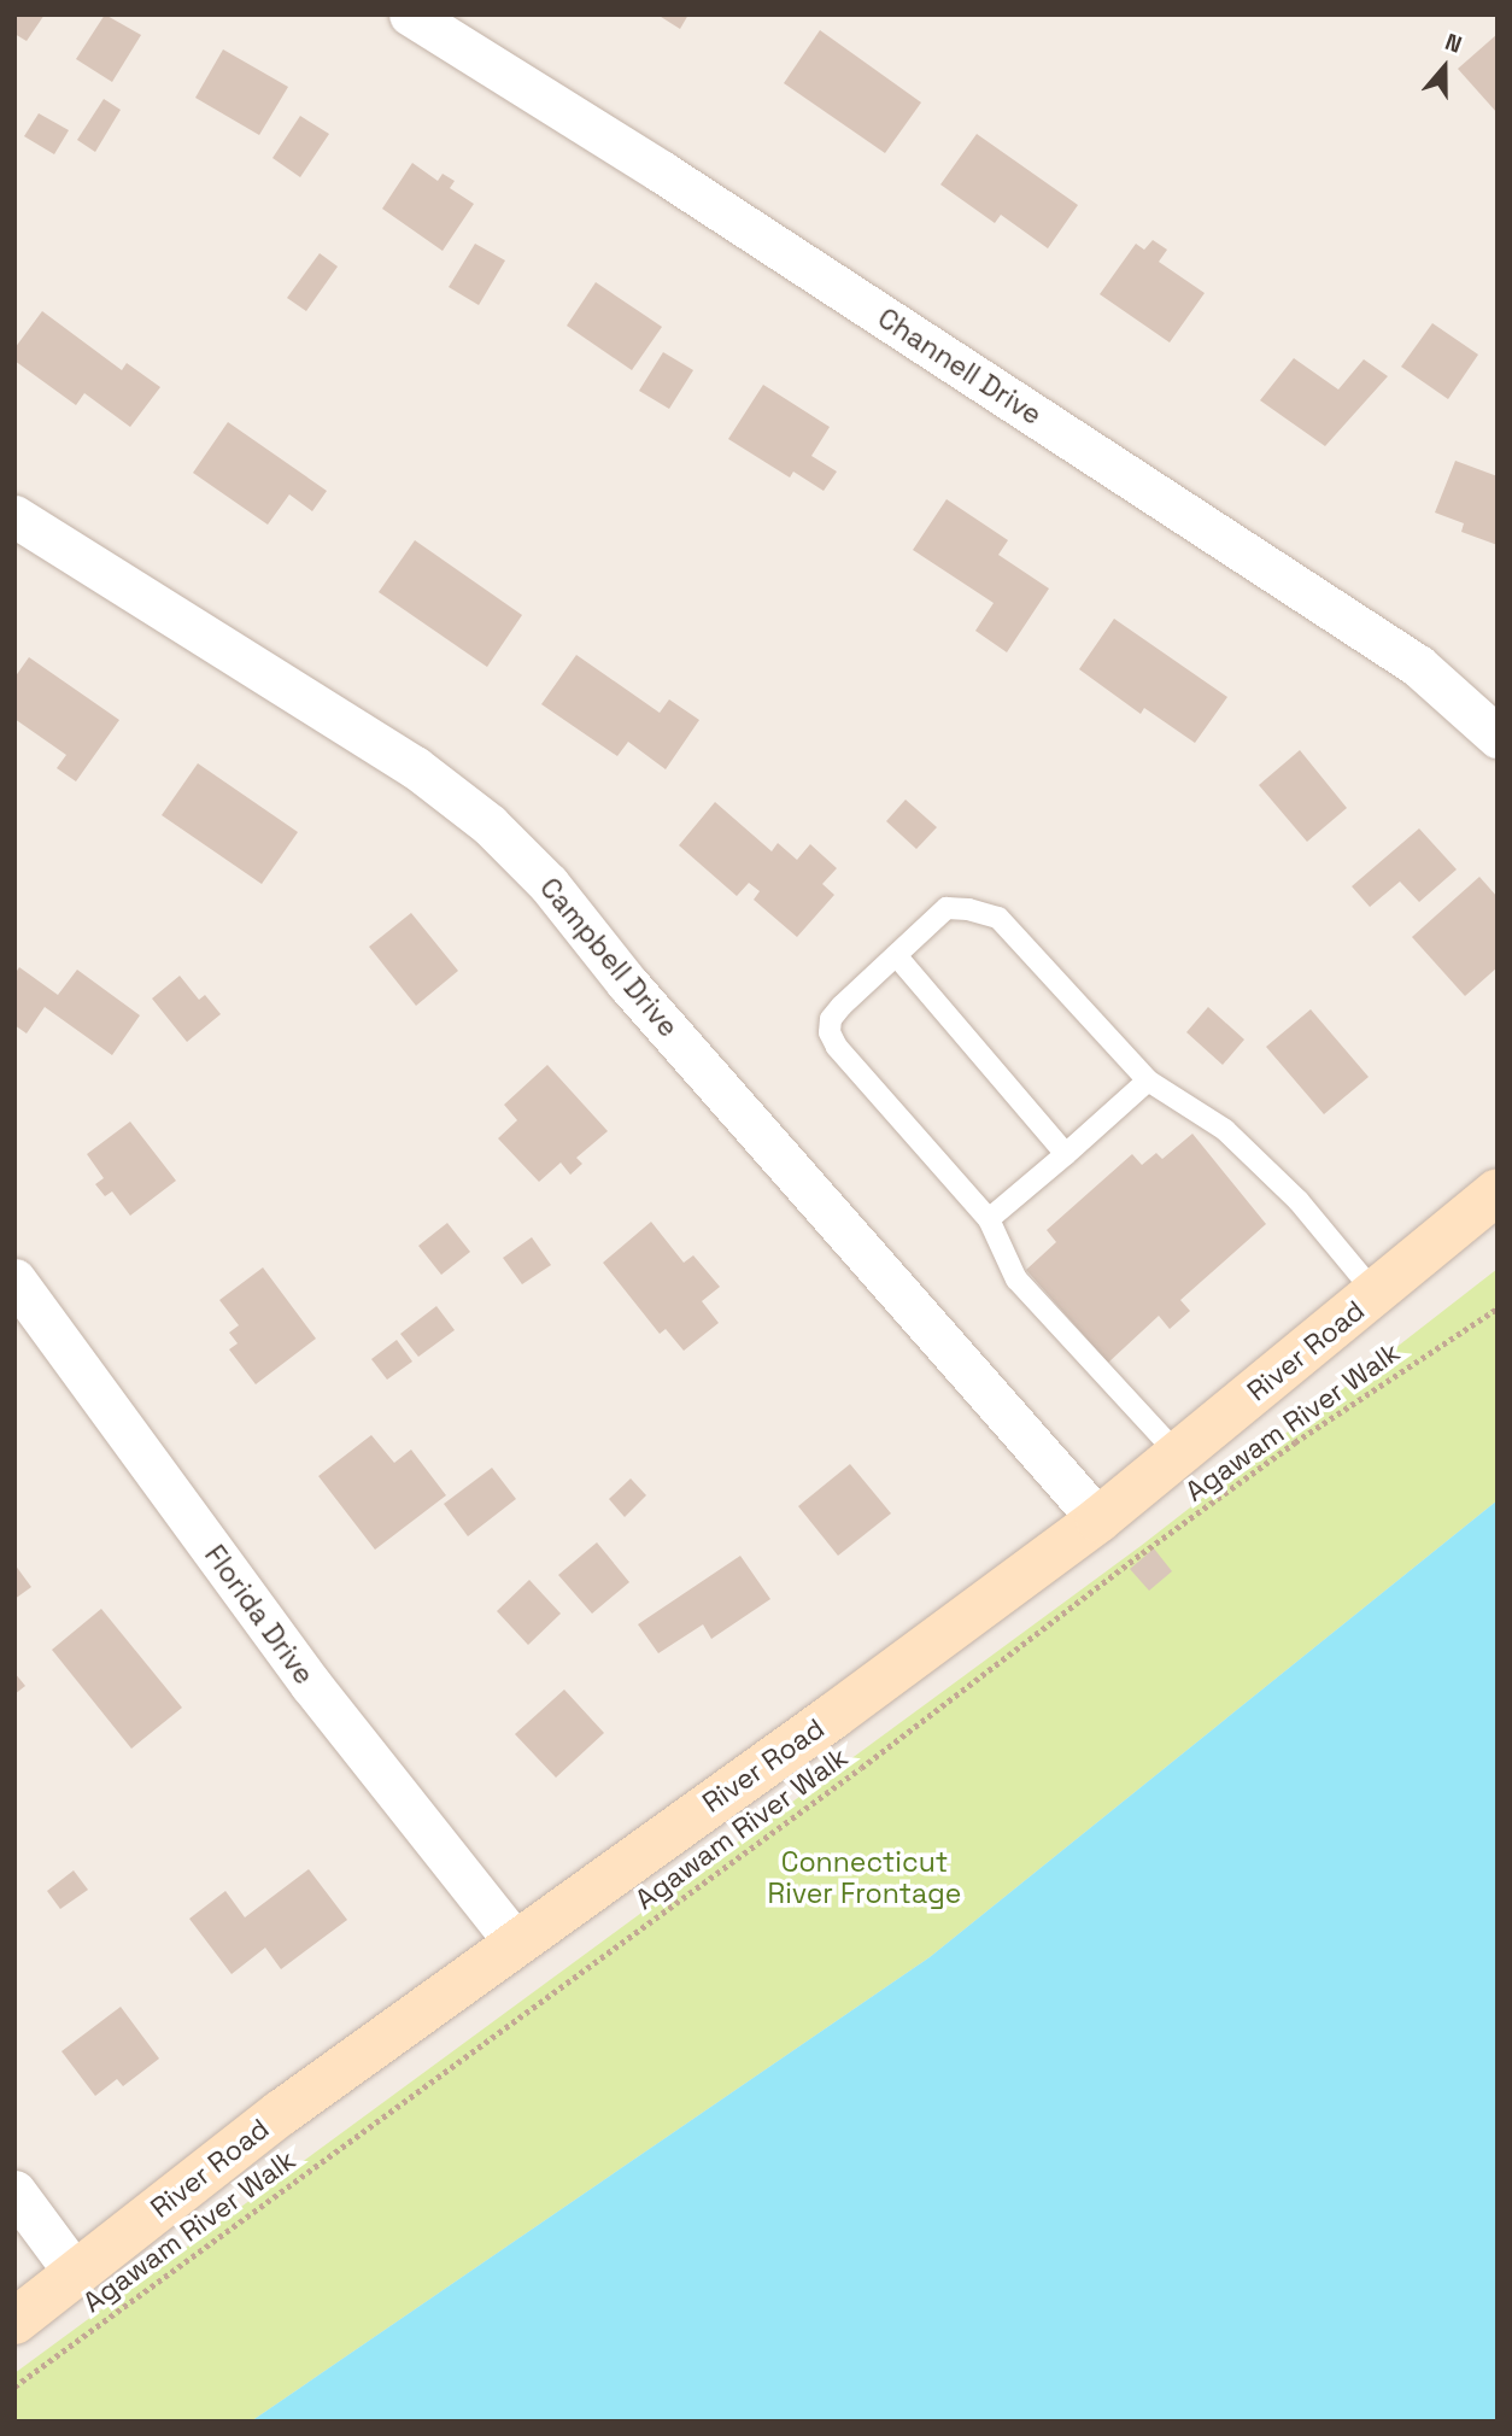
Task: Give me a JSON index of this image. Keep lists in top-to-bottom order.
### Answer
{
  "streets": {
    "street": [
      "Channell Drive",
      "Campbell Drive",
      "River Road",
      "Florida Drive"
    ],
    "path": ["Agawam River Walk"]
  },
  "crossings": [
    ["Campbell Drive", "River Road"],
    ["River Road", "Florida Drive"]
  ],
  "parks": ["Connecticut River Frontage"],
  "north": "top"
}
